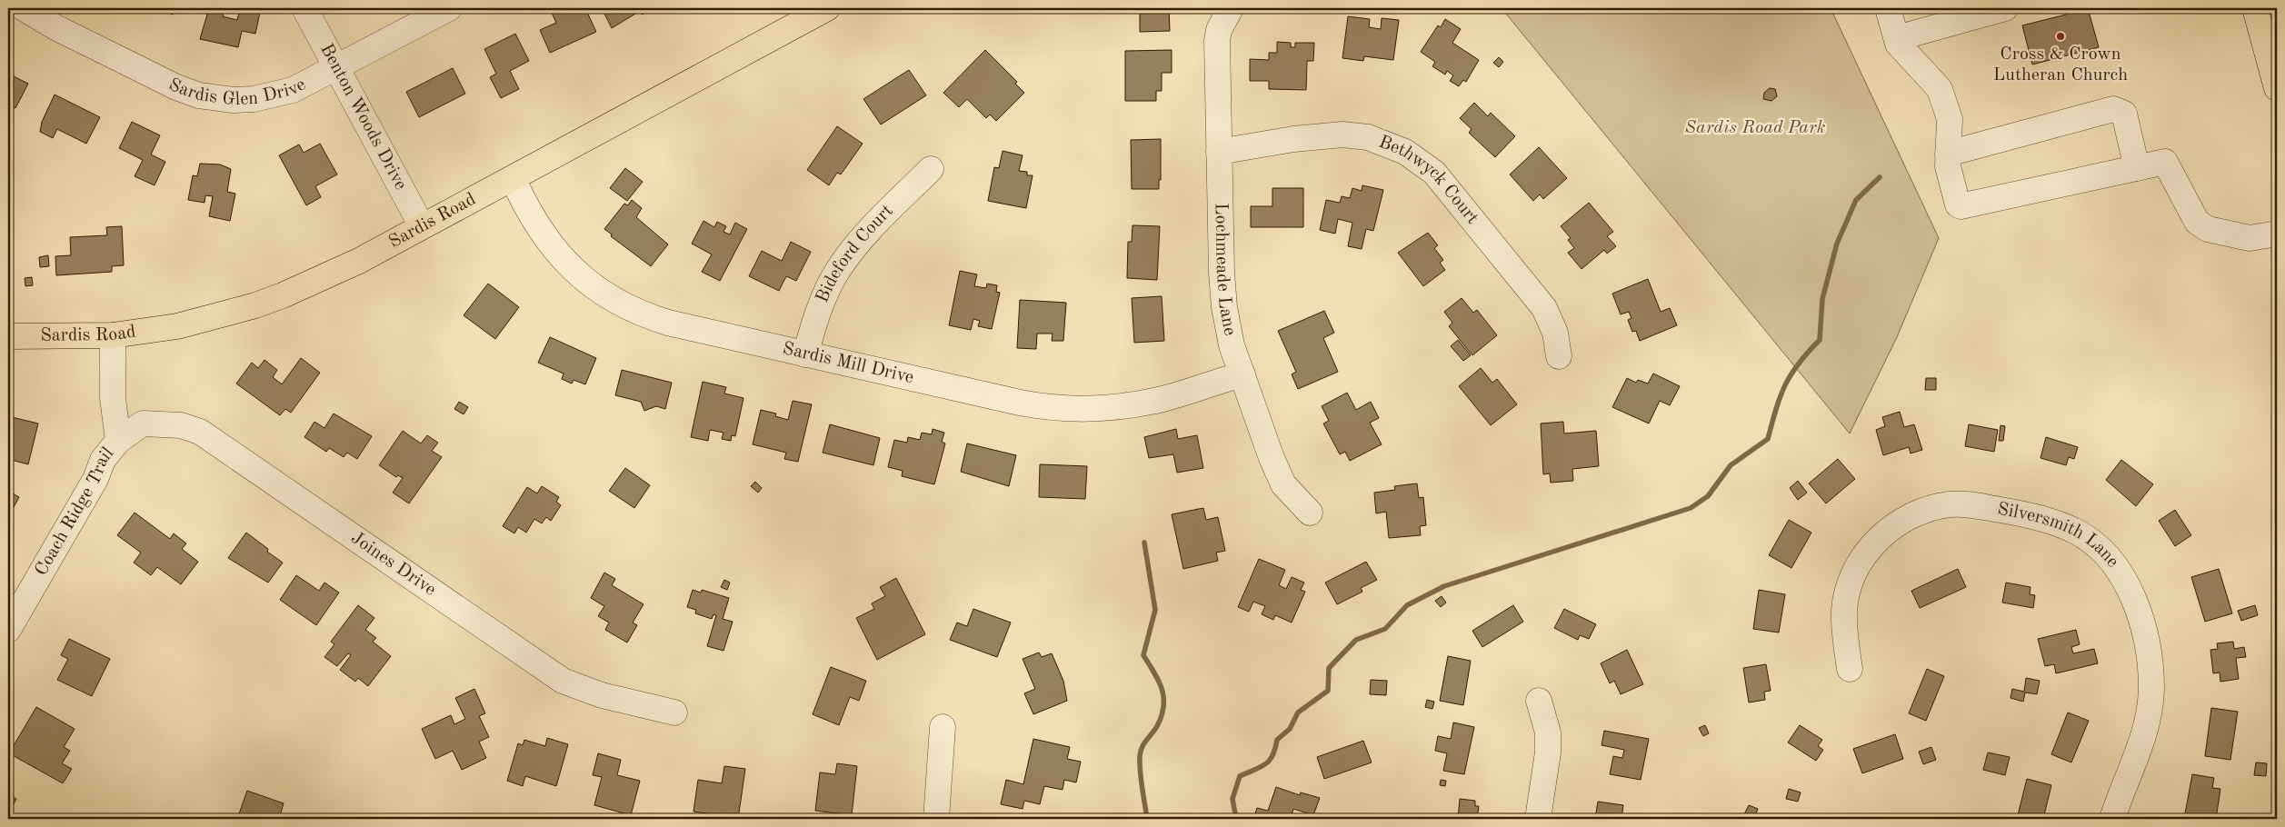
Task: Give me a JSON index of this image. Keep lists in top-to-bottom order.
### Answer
{
  "streets": {
    "main road": ["Sardis Road"],
    "street": [
      "Sardis Glen Drive",
      "Benton Woods Drive",
      "Bethwyck Court",
      "Bideford Court",
      "Lochmeade Lane",
      "Sardis Mill Drive",
      "Coach Ridge Trail",
      "Silversmith Lane",
      "Joines Drive"
    ]
  },
  "crossings": [
    ["Sardis Glen Drive", "Benton Woods Drive"],
    ["Benton Woods Drive", "Sardis Road"],
    ["Bethwyck Court", "Lochmeade Lane"],
    ["Sardis Road", "Sardis Mill Drive"],
    ["Sardis Road", "Coach Ridge Trail"],
    ["Bideford Court", "Sardis Mill Drive"],
    ["Lochmeade Lane", "Sardis Mill Drive"],
    ["Coach Ridge Trail", "Joines Drive"]
  ],
  "parks": ["Sardis Road Park"],
  "places": ["Cross & Crown Lutheran Church"]
}
